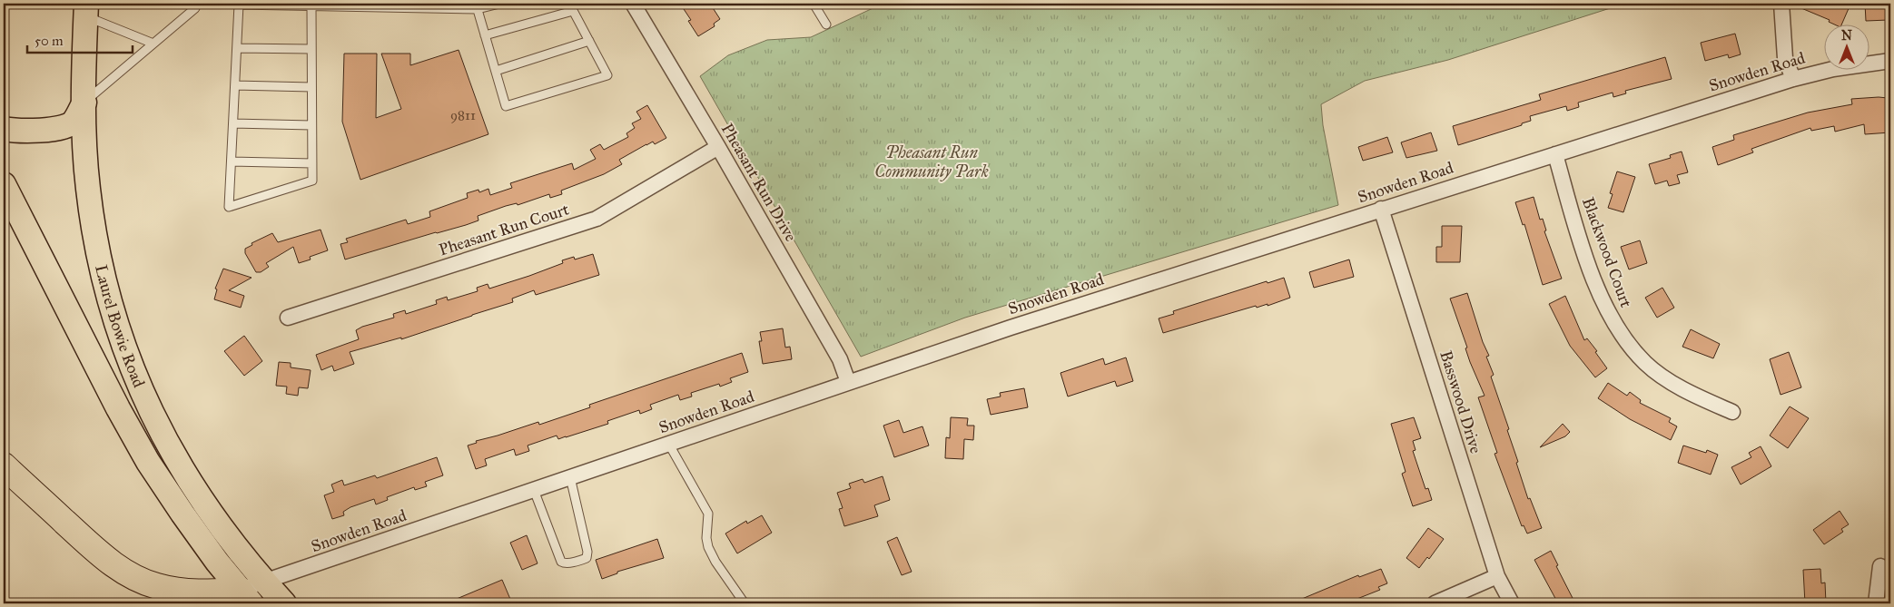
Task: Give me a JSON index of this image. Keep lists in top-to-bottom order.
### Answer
{
  "streets": {
    "main road": ["Laurel Bowie Road"],
    "street": [
      "Snowden Road",
      "Pheasant Run Drive",
      "Pheasant Run Court",
      "Blackwood Court",
      "Basswood Drive"
    ]
  },
  "crossings": [
    ["Snowden Road", "Pheasant Run Drive"],
    ["Snowden Road", "Blackwood Court"],
    ["Snowden Road", "Laurel Bowie Road"],
    ["Snowden Road", "Basswood Drive"],
    ["Pheasant Run Drive", "Pheasant Run Court"]
  ],
  "parks": ["Pheasant Run Community Park"],
  "house_numbers": ["9811"],
  "scale_bar": "50 m",
  "north": "top"
}
